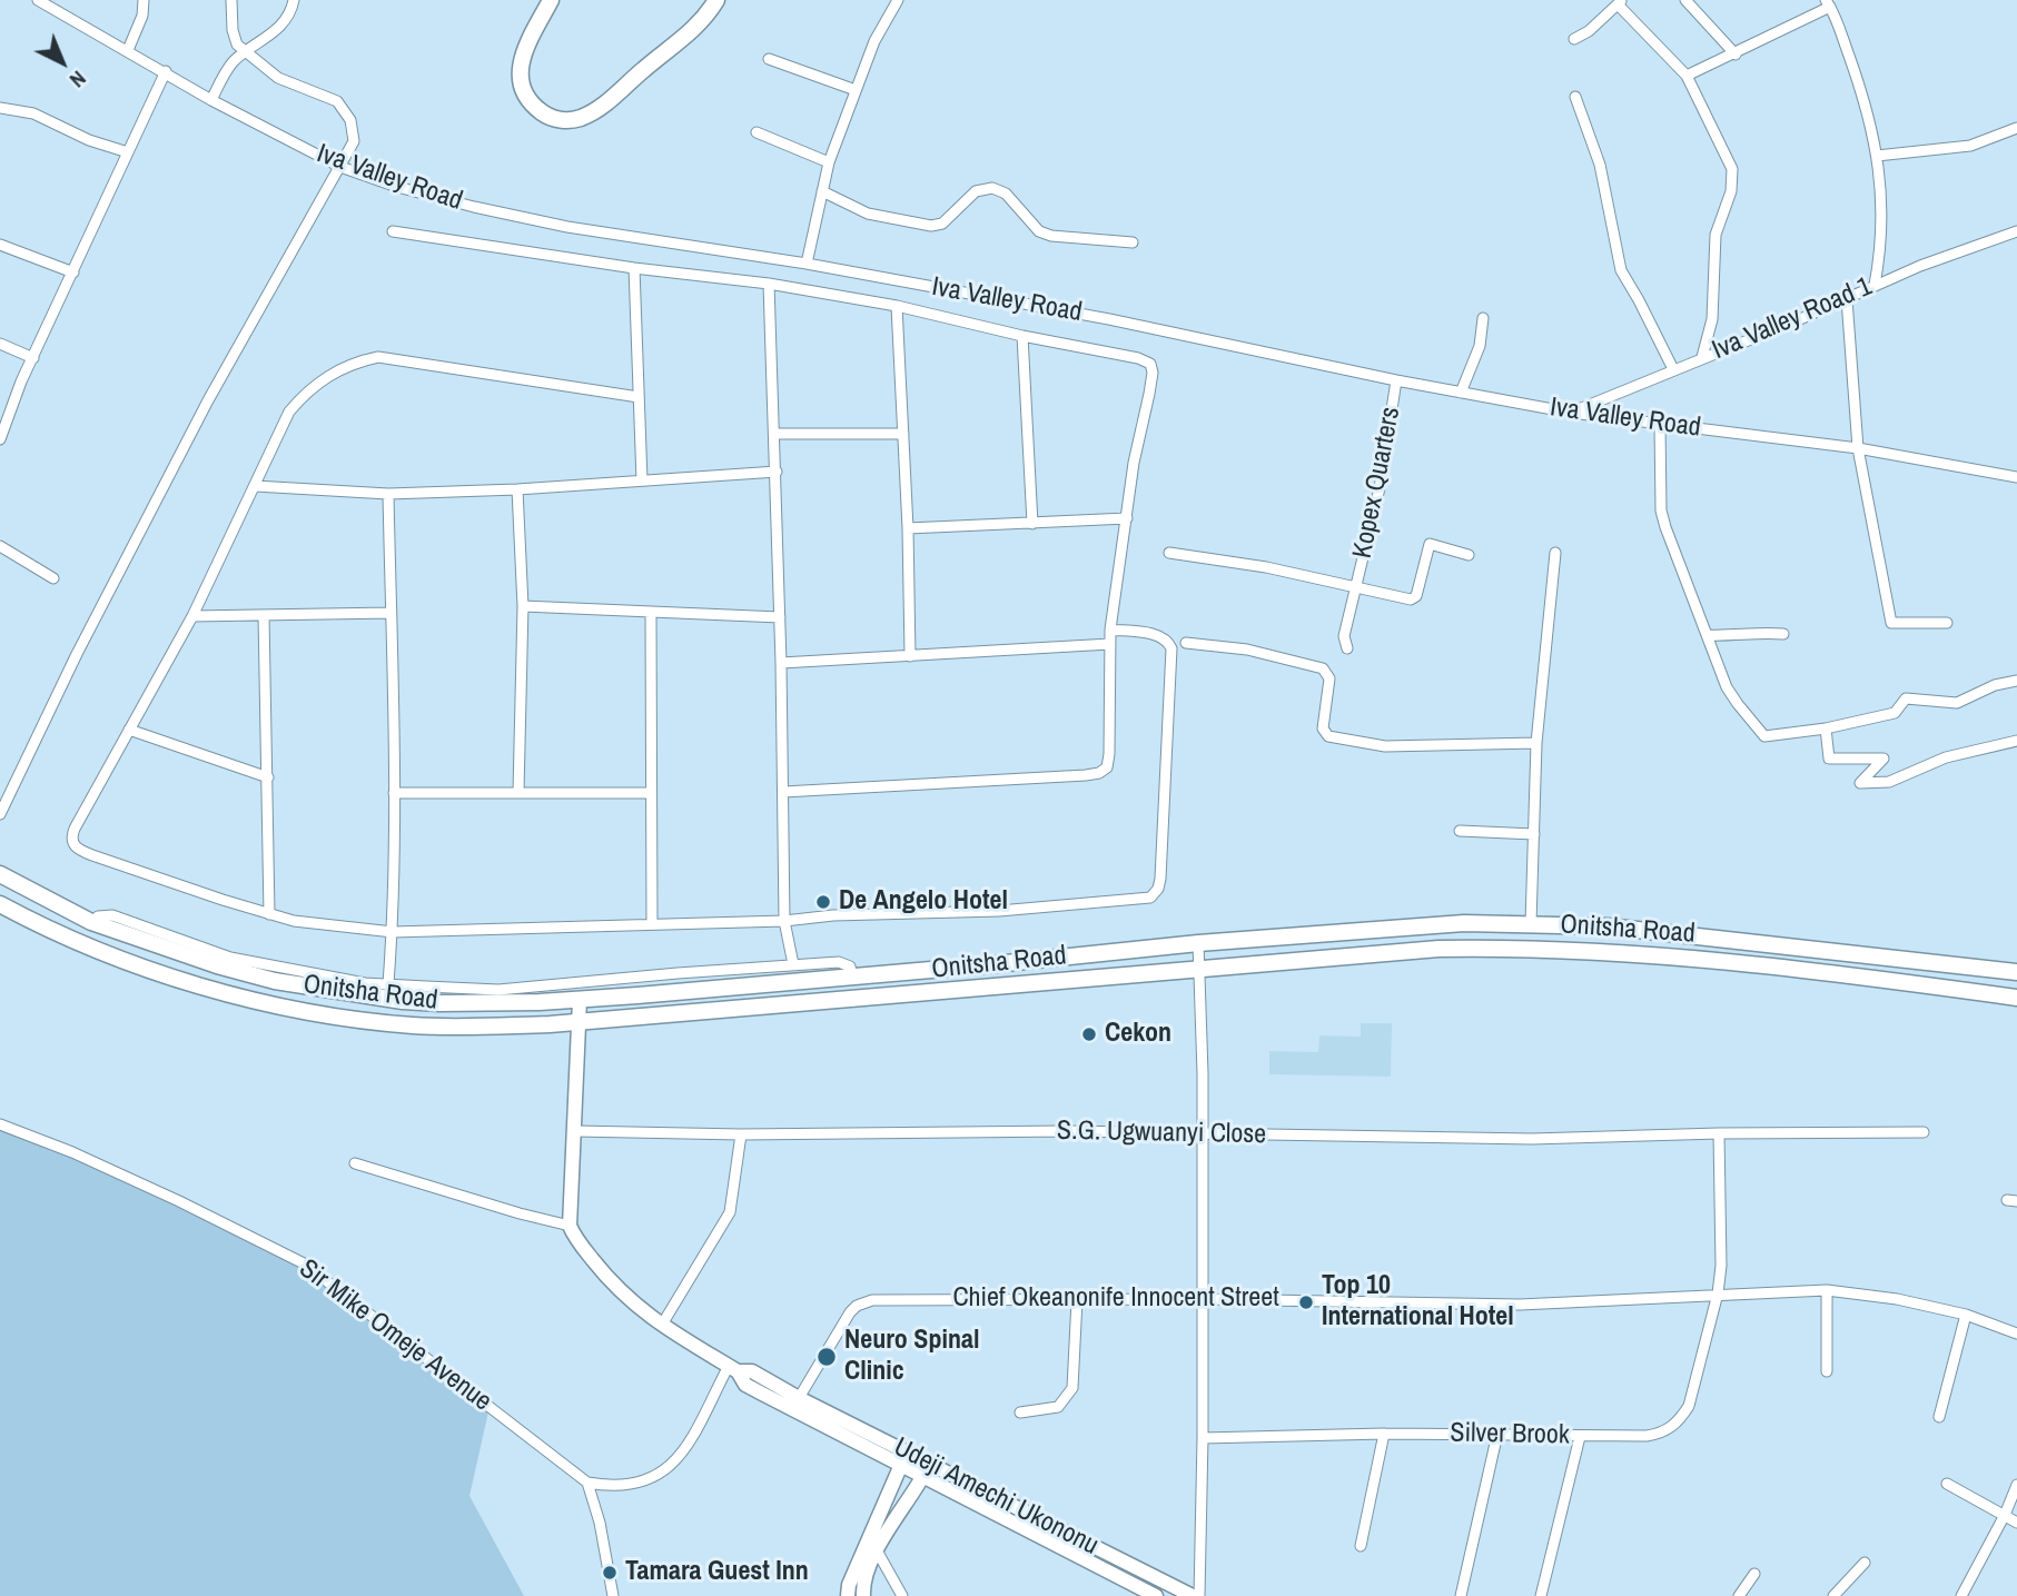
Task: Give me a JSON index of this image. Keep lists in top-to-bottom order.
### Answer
{
  "streets": {
    "main road": ["Onitsha Road", "Udeji Amechi Ukononu"],
    "street": [
      "Iva Valley Road",
      "Iva Valley Road 1",
      "Kopex Quarters",
      "S.G. Ugwuanyi Close",
      "Chief Okeanonife Innocent Street",
      "Sir Mike Omeje Avenue",
      "Silver Brook"
    ]
  },
  "crossings": [
    ["Iva Valley Road", "Iva Valley Road 1"],
    ["Iva Valley Road", "Kopex Quarters"],
    ["Chief Okeanonife Innocent Street", "Silver Brook"],
    ["Chief Okeanonife Innocent Street", "Udeji Amechi Ukononu"]
  ],
  "places": [
    "De Angelo Hotel",
    "Cekon",
    "Top 10 International Hotel",
    "Neuro Spinal Clinic",
    "Tamara Guest Inn"
  ],
  "north": "bottom right"
}
